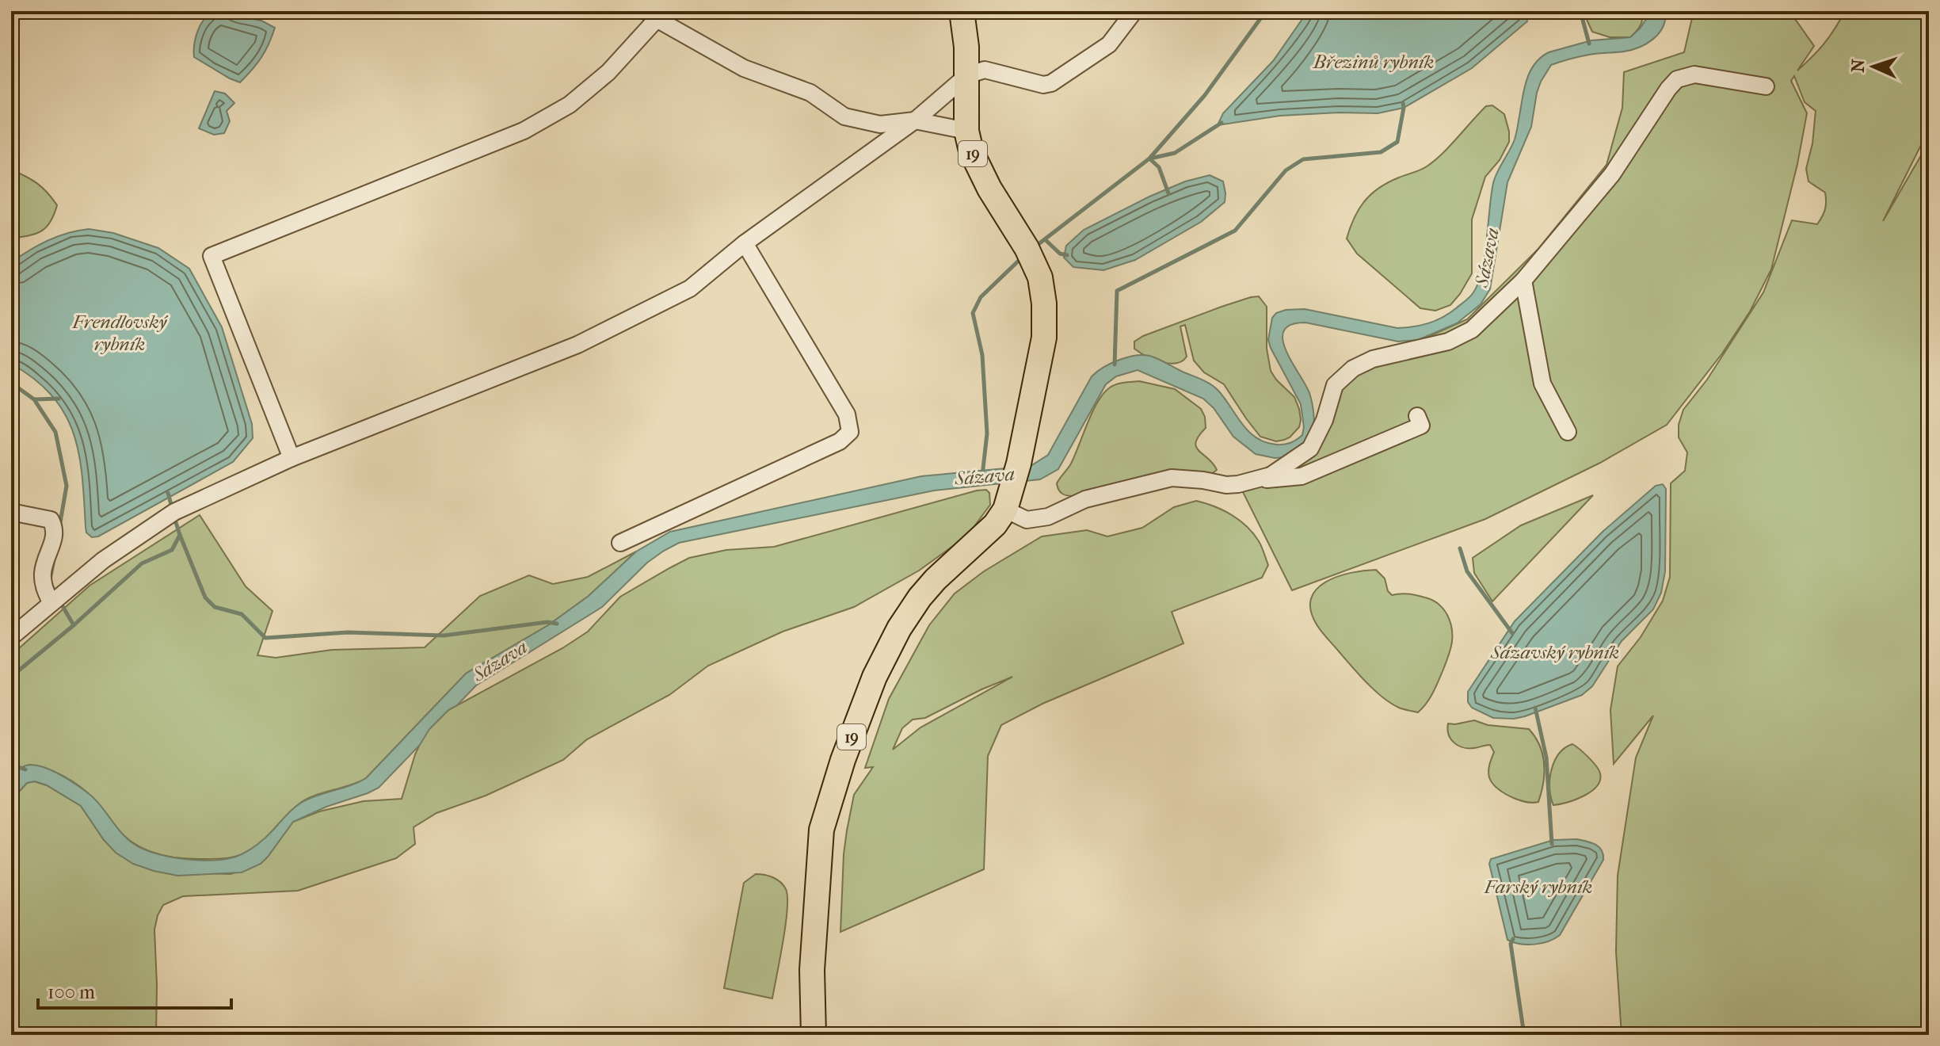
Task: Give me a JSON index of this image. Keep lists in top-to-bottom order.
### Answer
{
  "streets": {
    "main road": ["19"]
  },
  "water": [
    "Březinů rybník",
    "Sázava",
    "Frendlovský rybník",
    "Sázavský rybník",
    "Farský rybník"
  ],
  "scale_bar": "100 m",
  "north": "left"
}
